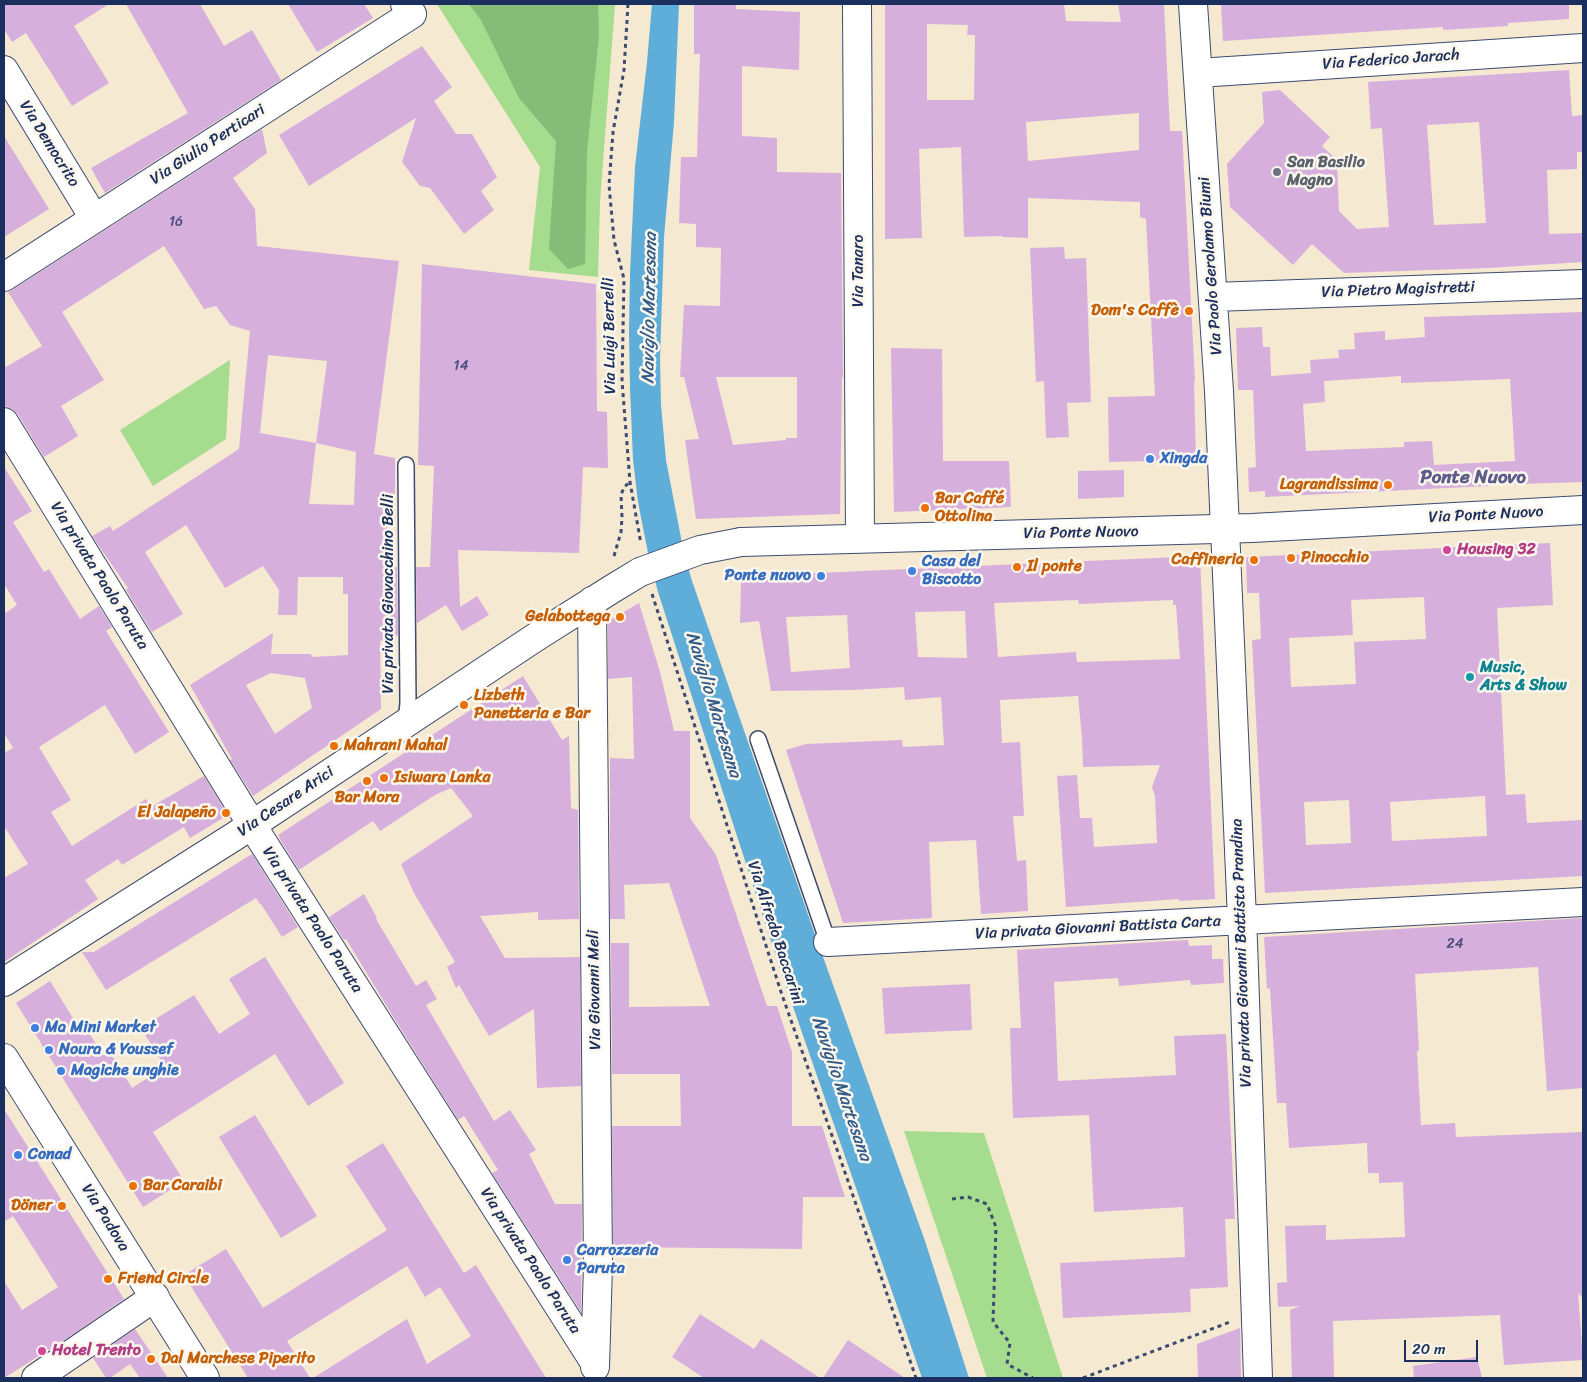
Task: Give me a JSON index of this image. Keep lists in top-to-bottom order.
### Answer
{
  "streets": {
    "street": [
      "Via Federico Jarach",
      "Via Democrito",
      "Via Giulio Perticari",
      "Via Paolo Gerolamo Biumi",
      "Via Tanaro",
      "Via Pietro Magistretti",
      "Via Ponte Nuovo",
      "Via privata Paolo Paruta",
      "Via Cesare Arici",
      "Via privata Giovanni Battista Carta",
      "Via privata Giovanni Battista Prandina",
      "Via Giovanni Meli",
      "Via Padova"
    ],
    "lane": ["Via privata Giovacchino Belli"],
    "path": ["Via Luigi Bertelli", "Via Alfredo Baccarini"]
  },
  "crossings": [
    ["Via Federico Jarach", "Via Paolo Gerolamo Biumi"],
    ["Via Democrito", "Via Giulio Perticari"],
    ["Via Paolo Gerolamo Biumi", "Via Pietro Magistretti"],
    ["Via Paolo Gerolamo Biumi", "Via Ponte Nuovo"],
    ["Via Paolo Gerolamo Biumi", "Via privata Giovanni Battista Prandina"],
    ["Via Tanaro", "Via Ponte Nuovo"],
    ["Via Ponte Nuovo", "Via Cesare Arici"],
    ["Via Ponte Nuovo", "Via privata Giovanni Battista Prandina"],
    ["Via Ponte Nuovo", "Via Giovanni Meli"],
    ["Via privata Paolo Paruta", "Via Cesare Arici"],
    ["Via privata Paolo Paruta", "Via Giovanni Meli"],
    ["Via privata Giovacchino Belli", "Via Cesare Arici"],
    ["Via Cesare Arici", "Via Giovanni Meli"],
    ["Via privata Giovanni Battista Carta", "Via privata Giovanni Battista Prandina"]
  ],
  "districts": ["Ponte Nuovo"],
  "water": ["Naviglio Martesana"],
  "places": [
    "San Basilio Magno",
    "Dom's Caffè",
    "Xingda",
    "Lagrandissima",
    "Bar Caffé Ottolina",
    "Housing 32",
    "Pinocchio",
    "Caffineria",
    "Il ponte",
    "Casa del Biscotto",
    "Ponte nuovo",
    "Gelabottega",
    "Music, Arts & Show",
    "Lizbeth Panetteria e Bar",
    "Mahrani Mahal",
    "Isiwara Lanka",
    "Bar Mora",
    "El Jalapeño",
    "Ma Mini Market",
    "Noura & Youssef",
    "Magiche unghie",
    "Conad",
    "Bar Caraibi",
    "Döner",
    "Carrozzeria Paruta",
    "Friend Circle",
    "Hotel Trento",
    "Dal Marchese Piperito"
  ],
  "house_numbers": ["16", "14", "24"],
  "scale_bar": "20 m"
}
